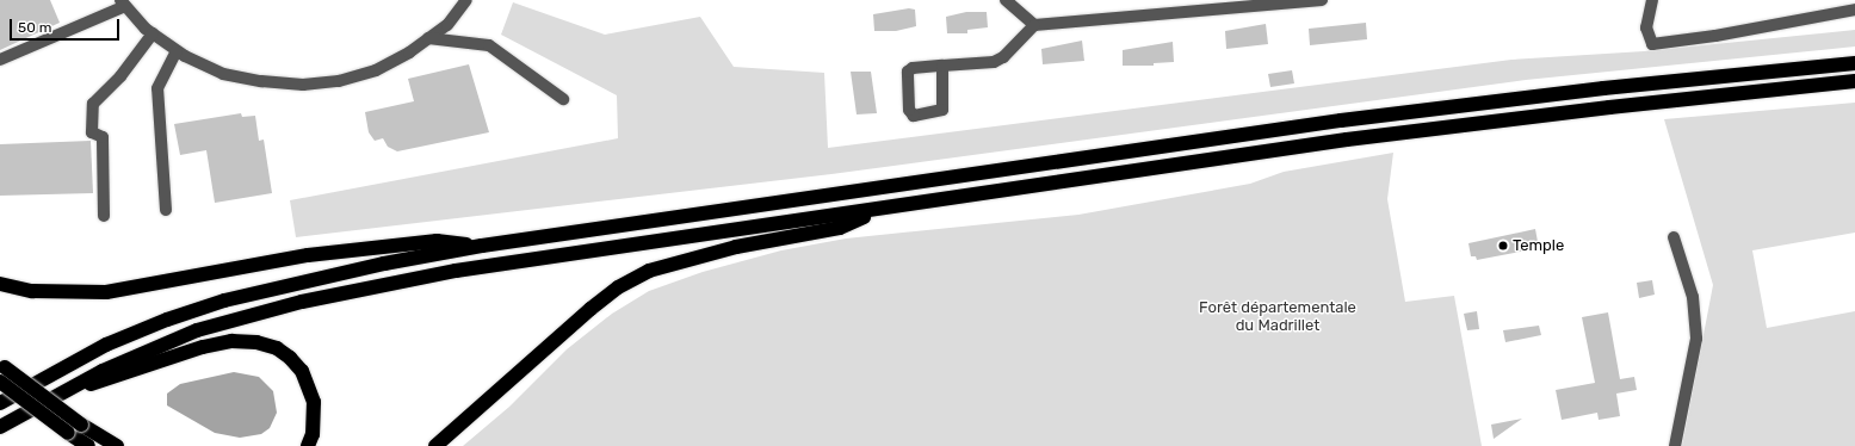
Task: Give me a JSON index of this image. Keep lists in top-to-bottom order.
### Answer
{
  "parks": ["Forêt départementale du Madrillet"],
  "places": ["Temple"],
  "scale_bar": "50 m"
}
